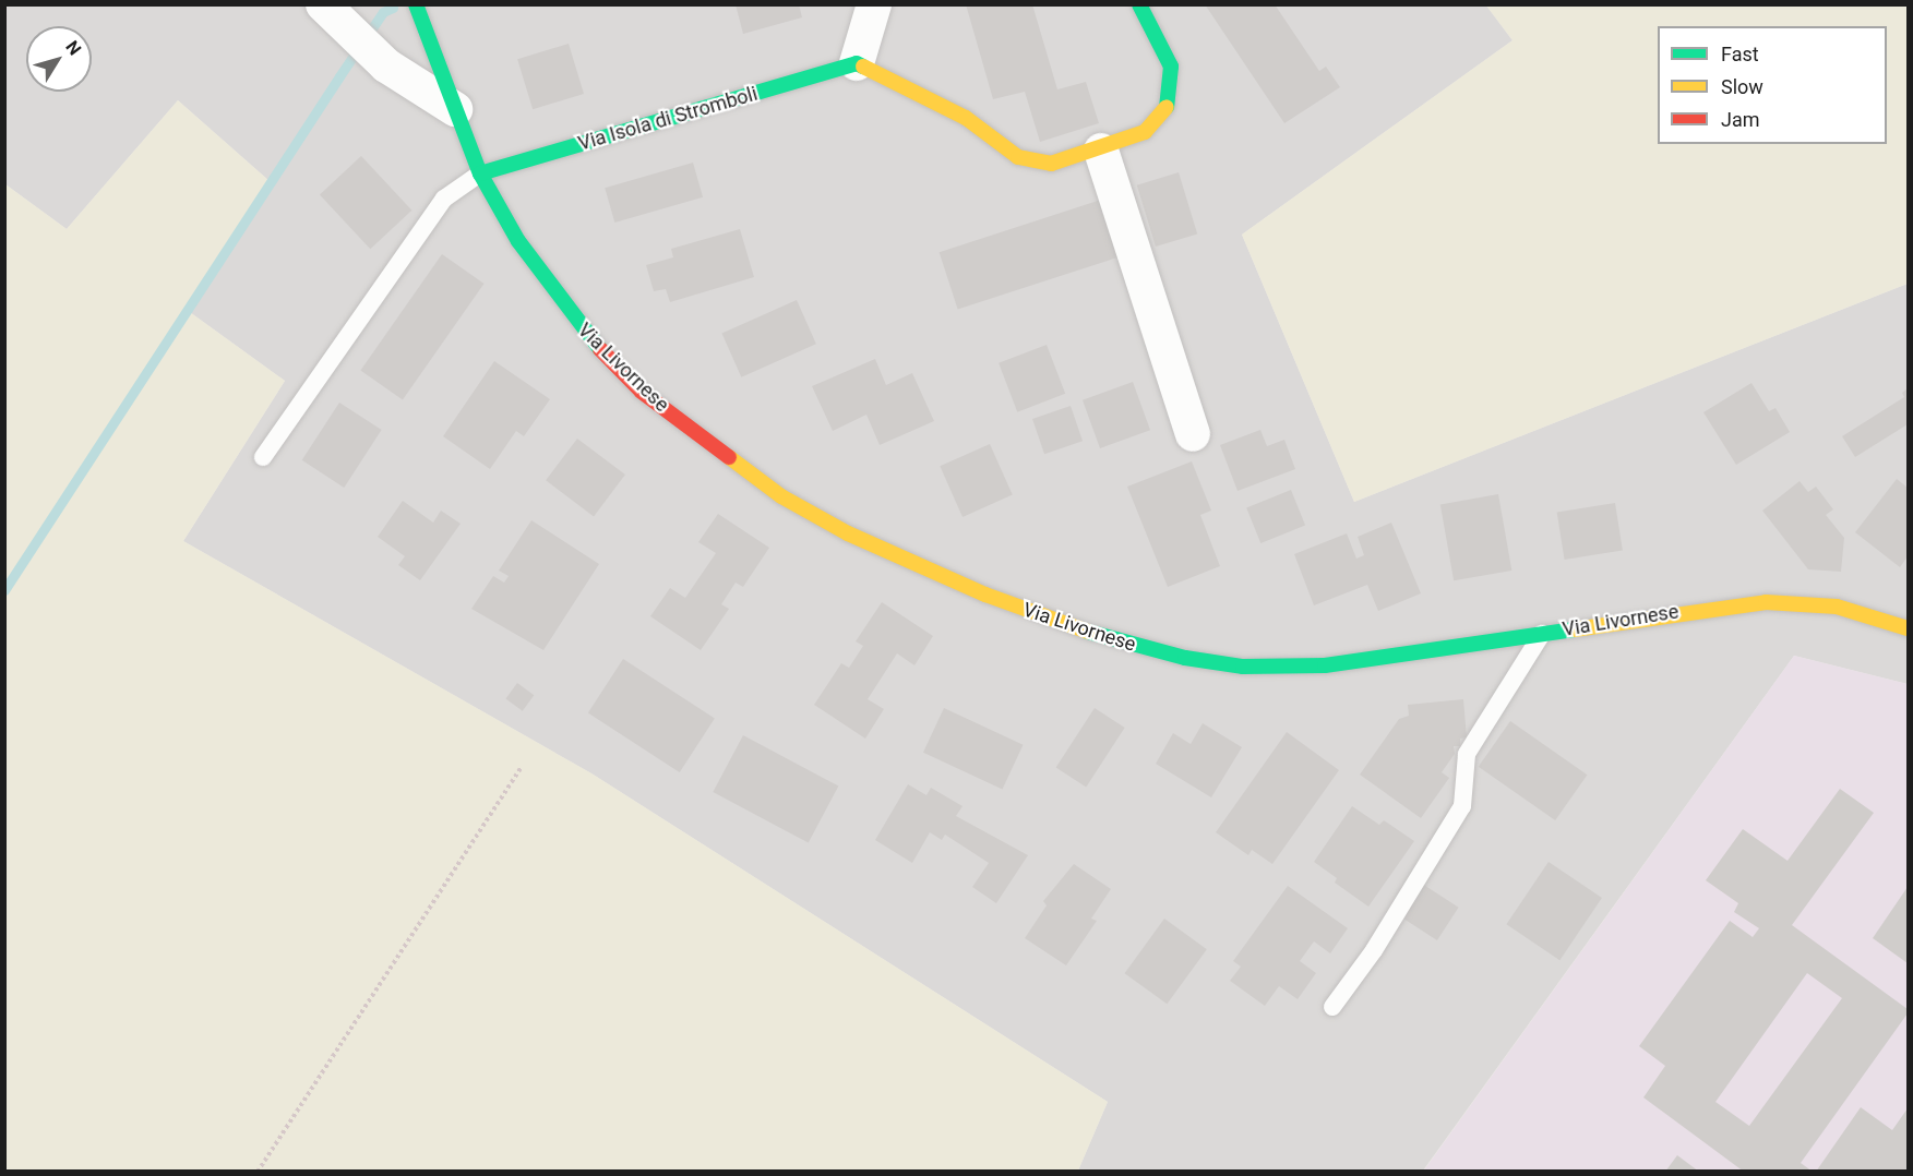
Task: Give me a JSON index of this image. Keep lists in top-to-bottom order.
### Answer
{
  "streets": {
    "street": ["Via Isola di Stromboli", "Via Livornese"]
  },
  "crossings": [
    ["Via Isola di Stromboli", "Via Livornese"]
  ],
  "legend": ["Fast", "Slow", "Jam"],
  "north": "top right"
}
